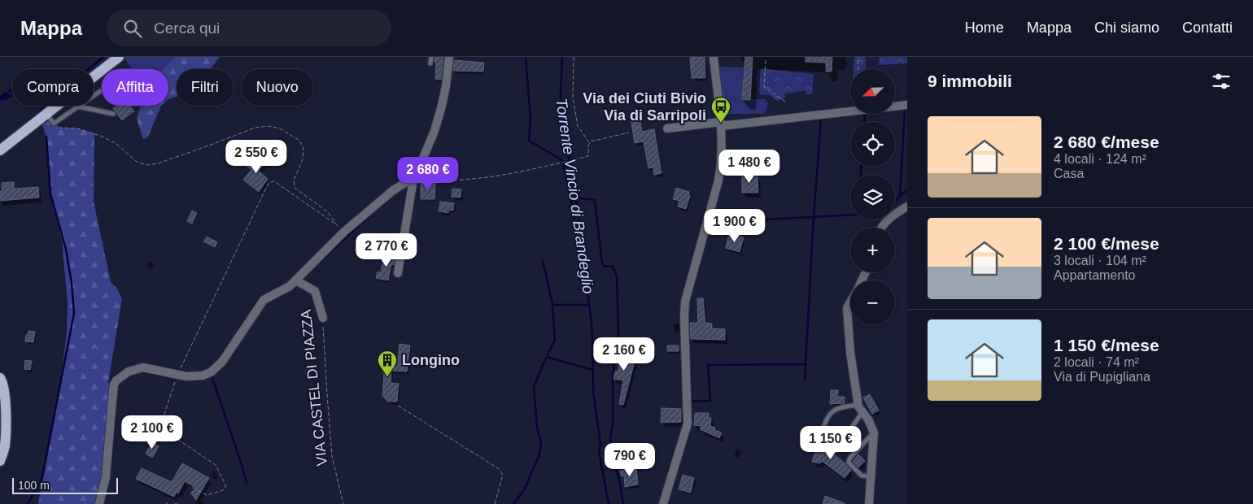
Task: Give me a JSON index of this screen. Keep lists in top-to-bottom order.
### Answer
{
  "streets": {
    "street": ["VIA CASTEL DI PIAZZA"]
  },
  "water": ["Torrente Vincio di Brandeglio"],
  "places": {
    "bus stop": ["Via dei Ciuti Bivio Via di Sarripoli"],
    "building": ["Longino"]
  },
  "scale_bar": "100 m",
  "north": "bottom left",
  "page": {
    "header": "Mappa",
    "search": "Cerca qui",
    "nav": [
      "Home",
      "Mappa",
      "Chi siamo",
      "Contatti"
    ],
    "heading": "9 immobili",
    "map_buttons": ["+", "−"],
    "chip": [
      "Compra",
      "Affitta",
      "Filtri",
      "Nuovo"
    ],
    "list": [
      {
        "name": "2 680 €/mese",
        "note": "4 locali · 124 m² · Casa"
      },
      {
        "name": "2 100 €/mese",
        "note": "3 locali · 104 m² · Appartamento"
      },
      {
        "name": "1 150 €/mese",
        "note": "2 locali · 74 m² · Via di Pupigliana"
      }
    ],
    "price": [
      "2 550 €",
      "1 480 €",
      "2 680 €",
      "1 900 €",
      "2 770 €",
      "2 160 €",
      "2 100 €",
      "1 150 €",
      "790 €"
    ],
    "scale": "100 m"
  }
}
